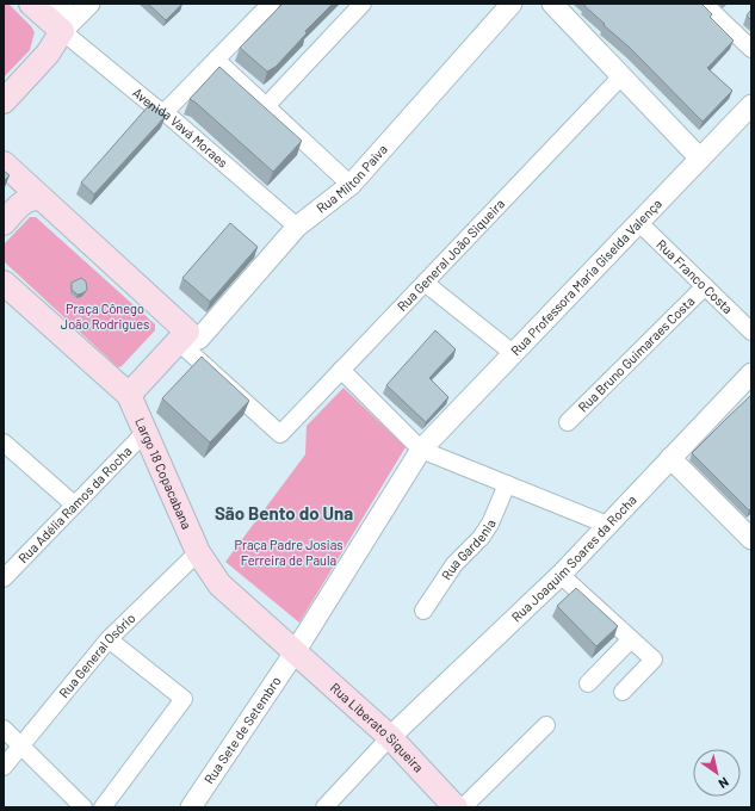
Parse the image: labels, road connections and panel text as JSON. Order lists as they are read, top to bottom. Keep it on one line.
{"streets":{"main road":["Largo 18 Copacabana","Rua Liberato Siqueira"],"street":["Avenida Vavá Moraes","Rua Milton Paiva","Rua General João Siqueira","Rua Professora Maria Giselda Valença","Rua Franco Costa","Rua Bruno Guimaraes Costa","Rua Adélia Ramos da Rocha","Rua Gardenia","Rua Joaquim Soares da Rocha","Rua General Osório","Rua Sete de Setembro"]},"crossings":[["Avenida Vavá Moraes","Rua Milton Paiva"],["Rua Milton Paiva","Rua General João Siqueira"],["Rua Professora Maria Giselda Valença","Rua Franco Costa"],["Rua Franco Costa","Rua Bruno Guimaraes Costa"],["Largo 18 Copacabana","Rua Adélia Ramos da Rocha"],["Largo 18 Copacabana","Rua General Osório"],["Rua Joaquim Soares da Rocha","Rua Liberato Siqueira"],["Rua Liberato Siqueira","Rua Sete de Setembro"]],"districts":["São Bento do Una"],"parks":["Praça Cônego João Rodrigues","Praça Padre Josias Ferreira de Paula"],"north":"bottom right"}
